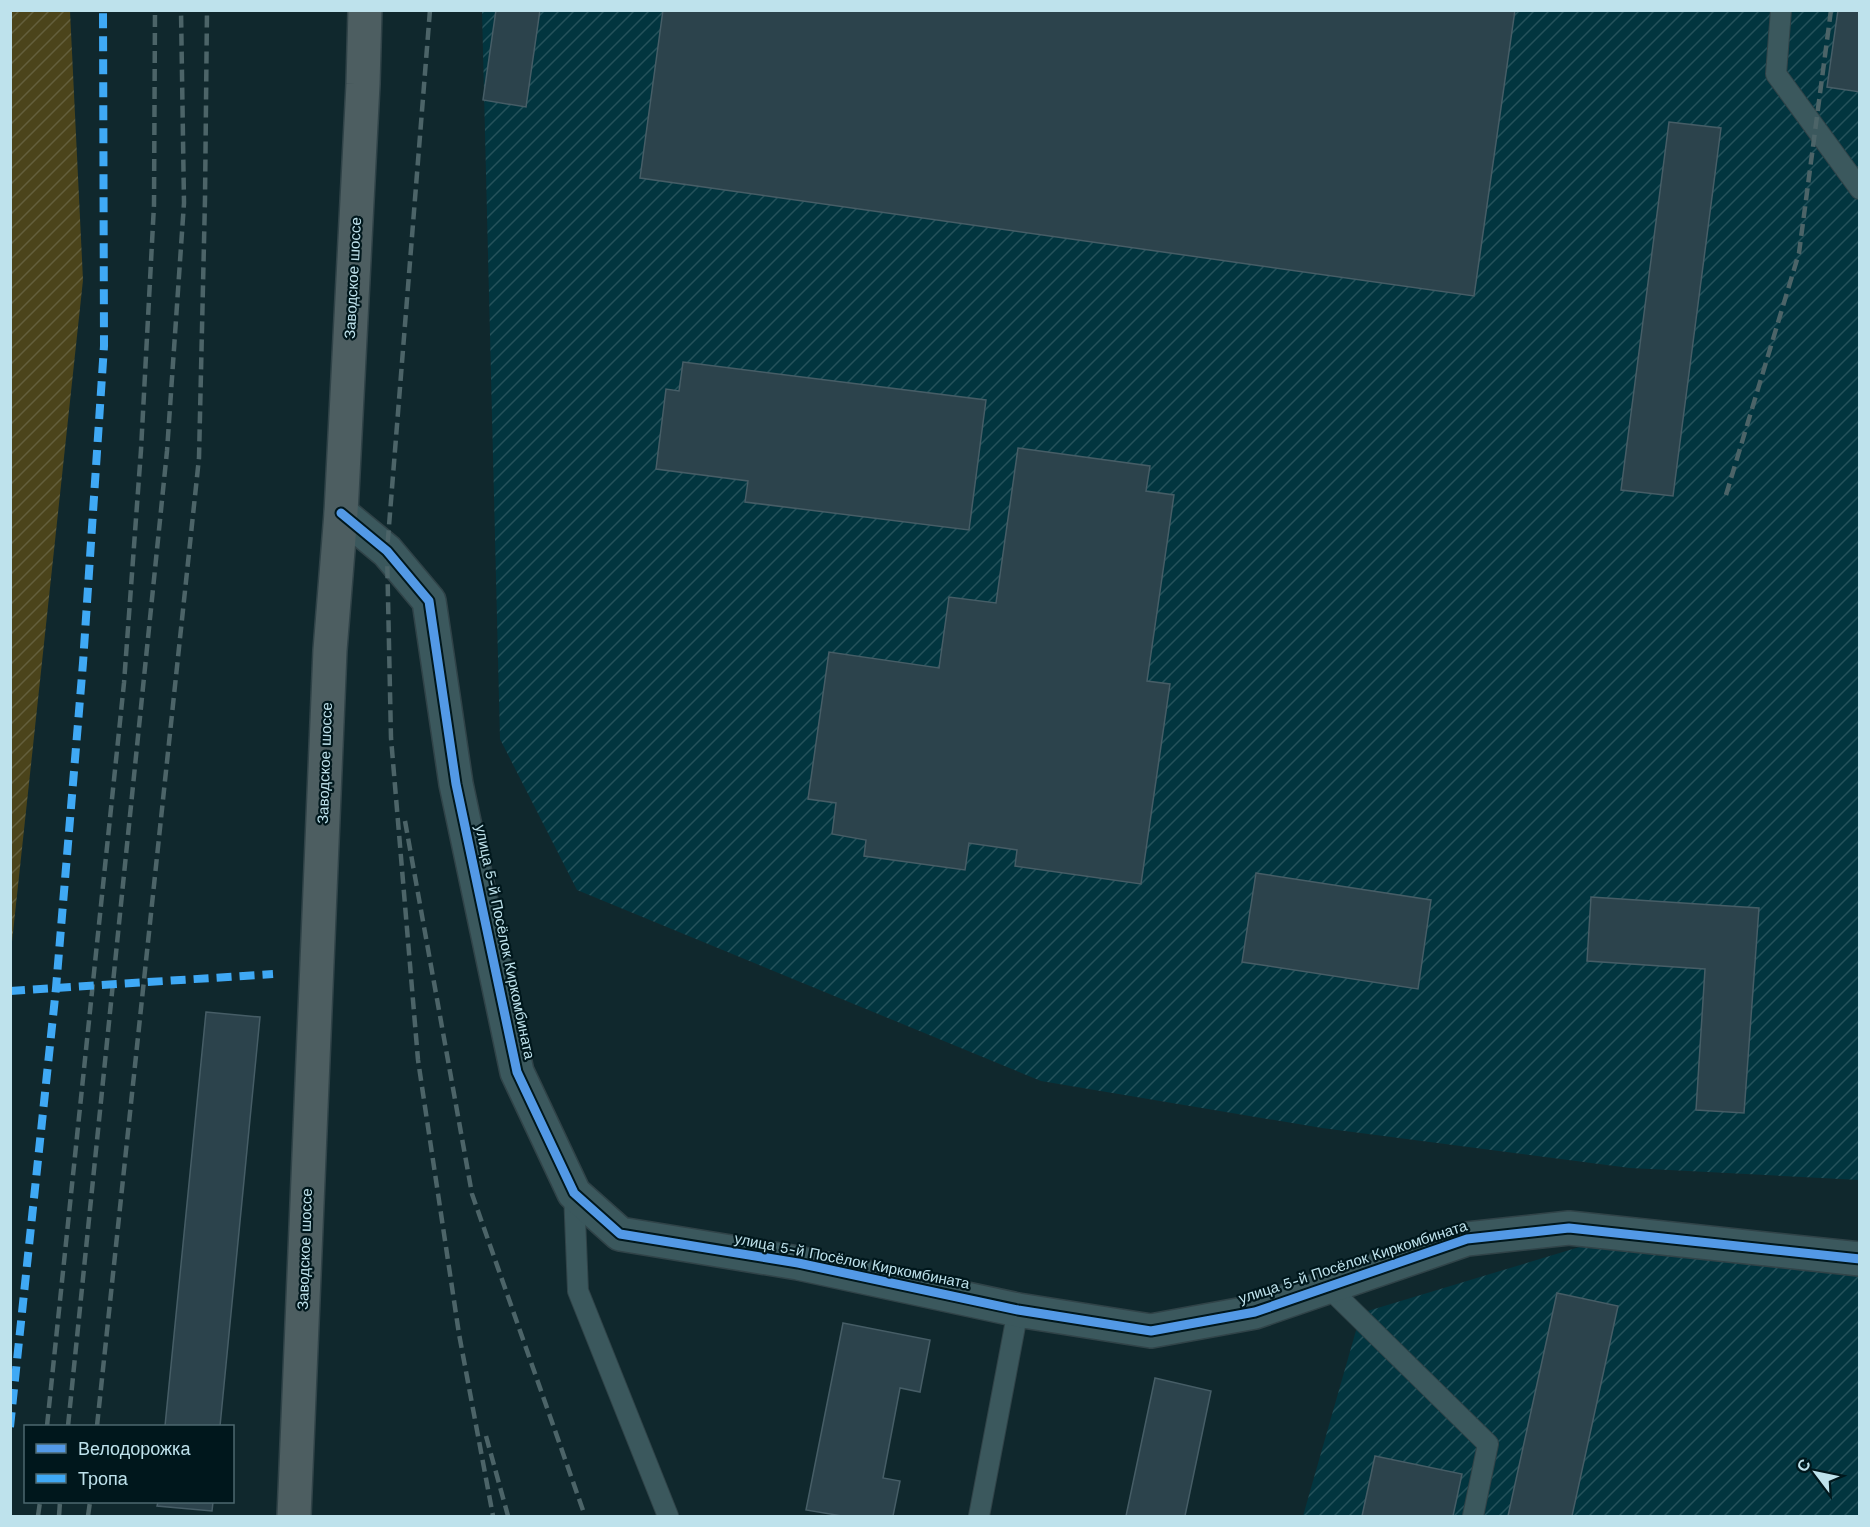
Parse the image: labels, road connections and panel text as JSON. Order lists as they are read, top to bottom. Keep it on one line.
{"streets":{"main road":["Заводское шоссе"],"street":["улица 5-й Посёлок Киркомбината"]},"crossings":[["Заводское шоссе","улица 5-й Посёлок Киркомбината"]],"legend":["Велодорожка","Тропа"],"north":"top left"}
